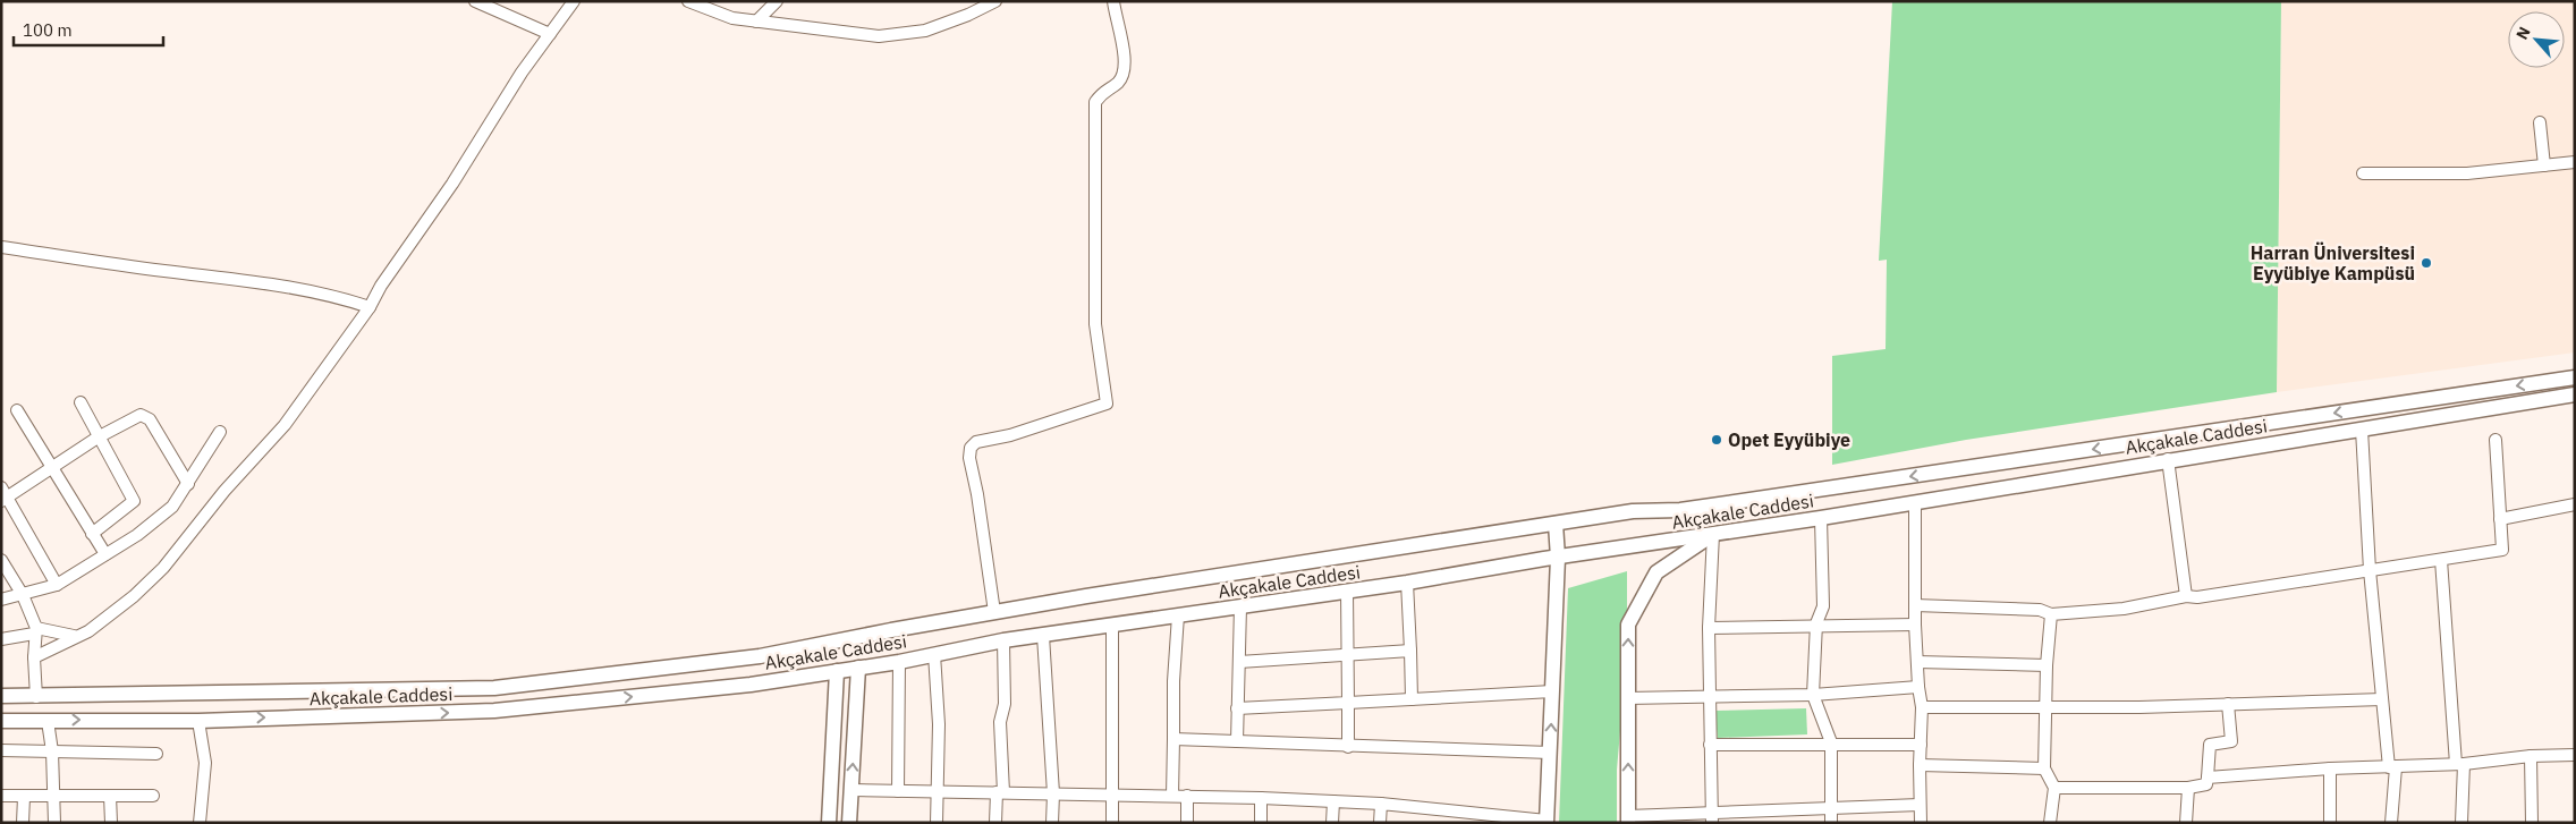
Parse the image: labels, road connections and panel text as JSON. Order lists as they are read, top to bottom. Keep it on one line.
{"streets":{"main road":["Akçakale Caddesi"]},"places":["Harran Üniversitesi Eyyübiye Kampüsü","Opet Eyyübiye"],"scale_bar":"100 m","north":"top left"}
